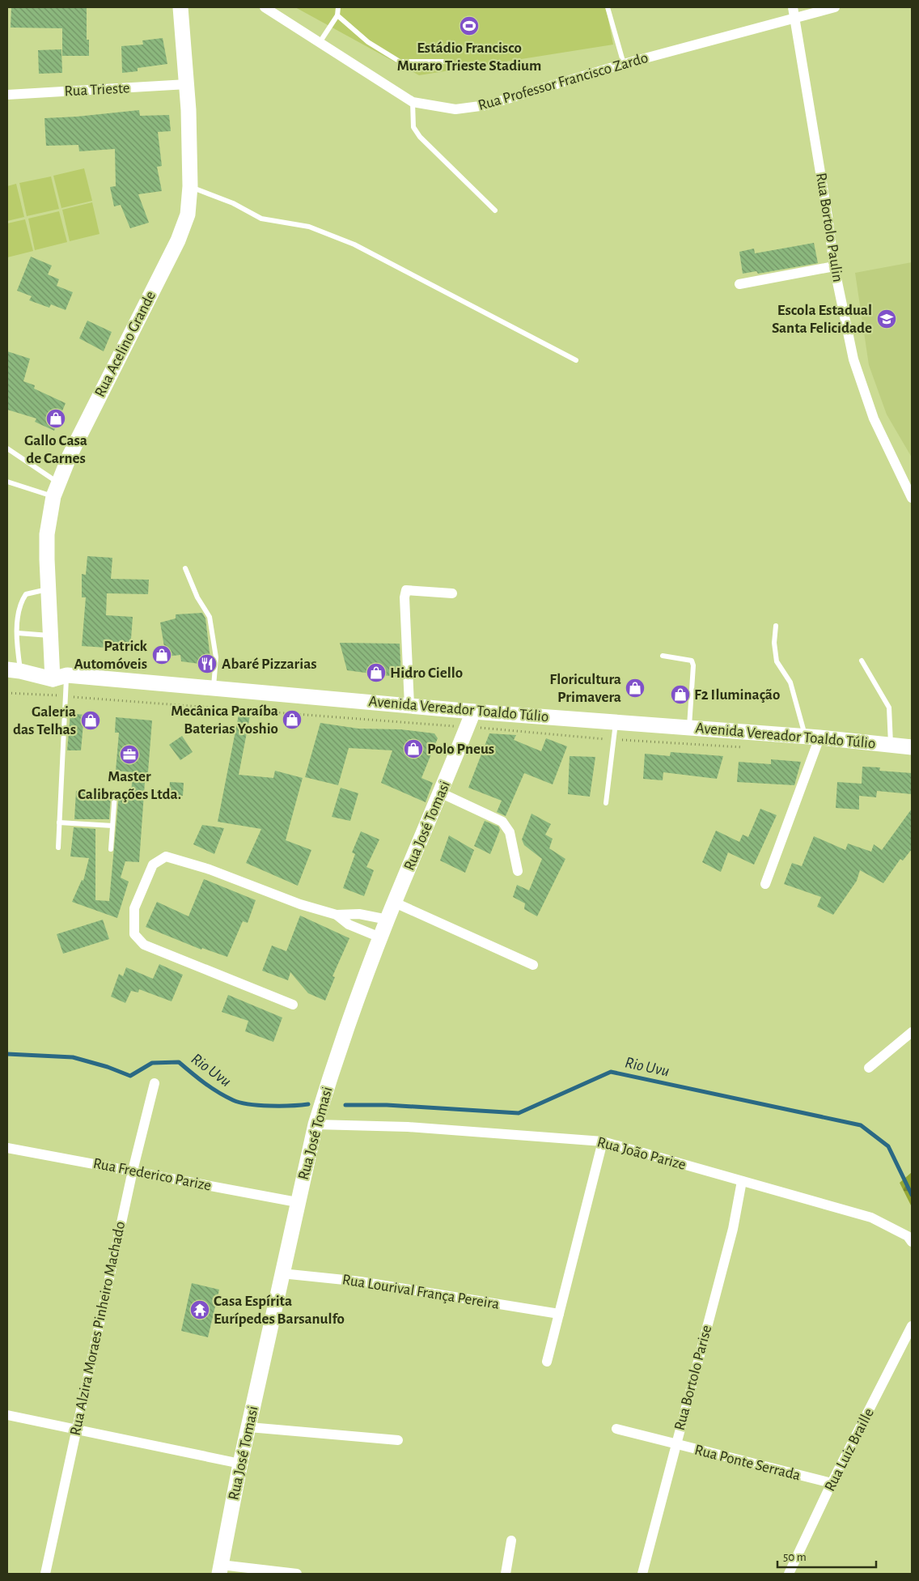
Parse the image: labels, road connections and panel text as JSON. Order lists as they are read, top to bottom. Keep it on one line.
{"streets":{"street":["Rua Professor Francisco Zardo","Rua Trieste","Rua Bortolo Paulin","Rua Acelino Grande","Avenida Vereador Toaldo Túlio","Rua José Tomasi","Rua João Parize","Rua Frederico Parize","Rua Lourival França Pereira","Rua Alzira Moraes Pinheiro Machado","Rua Bortolo Parise","Rua Luiz Braille","Rua Ponte Serrada"]},"crossings":[["Rua Professor Francisco Zardo","Rua Bortolo Paulin"],["Rua Trieste","Rua Acelino Grande"],["Rua Acelino Grande","Avenida Vereador Toaldo Túlio"],["Avenida Vereador Toaldo Túlio","Rua José Tomasi"],["Rua José Tomasi","Rua João Parize"],["Rua José Tomasi","Rua Frederico Parize"],["Rua José Tomasi","Rua Lourival França Pereira"],["Rua João Parize","Rua Bortolo Parise"],["Rua Frederico Parize","Rua Alzira Moraes Pinheiro Machado"],["Rua Bortolo Parise","Rua Ponte Serrada"],["Rua Luiz Braille","Rua Ponte Serrada"]],"water":["Rio Uvu"],"places":{"sports":["Estádio Francisco Muraro Trieste Stadium"],"school or university":["Escola Estadual Santa Felicidade"],"shop":["Gallo Casa de Carnes","Patrick Automóveis","Hidro Ciello","Floricultura Primavera","F2 Iluminação","Mecânica Paraíba Baterias Yoshio","Galeria das Telhas","Polo Pneus"],"restaurant":["Abaré Pizzarias"],"office":["Master Calibrações Ltda."],"temple":["Casa Espírita Eurípedes Barsanulfo"]},"scale_bar":"50 m"}
